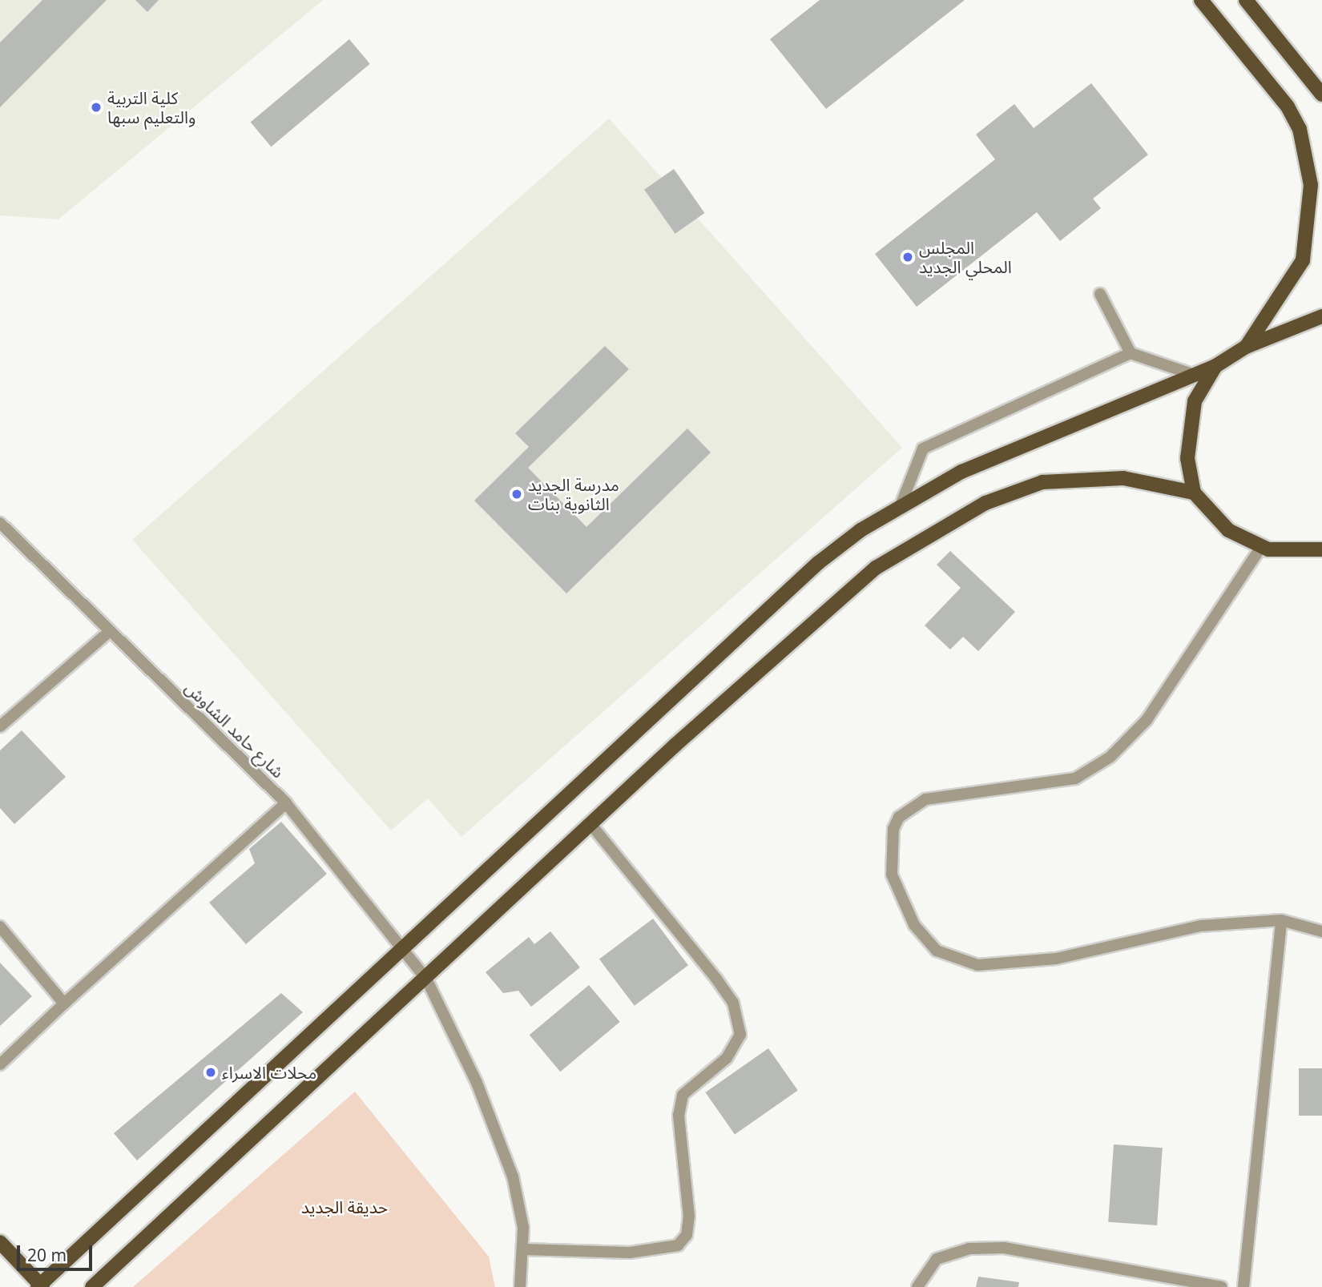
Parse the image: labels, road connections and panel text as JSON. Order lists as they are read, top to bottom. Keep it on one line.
{"streets":{"street":["شارع حامد الشاوش"]},"parks":["حديقة الجديد"],"places":["كلية التربية والتعليم سبها","المجلس المحلي الجديد","مدرسة الجديد الثانوية بنات","محلات الاسراء"],"scale_bar":"20 m"}
